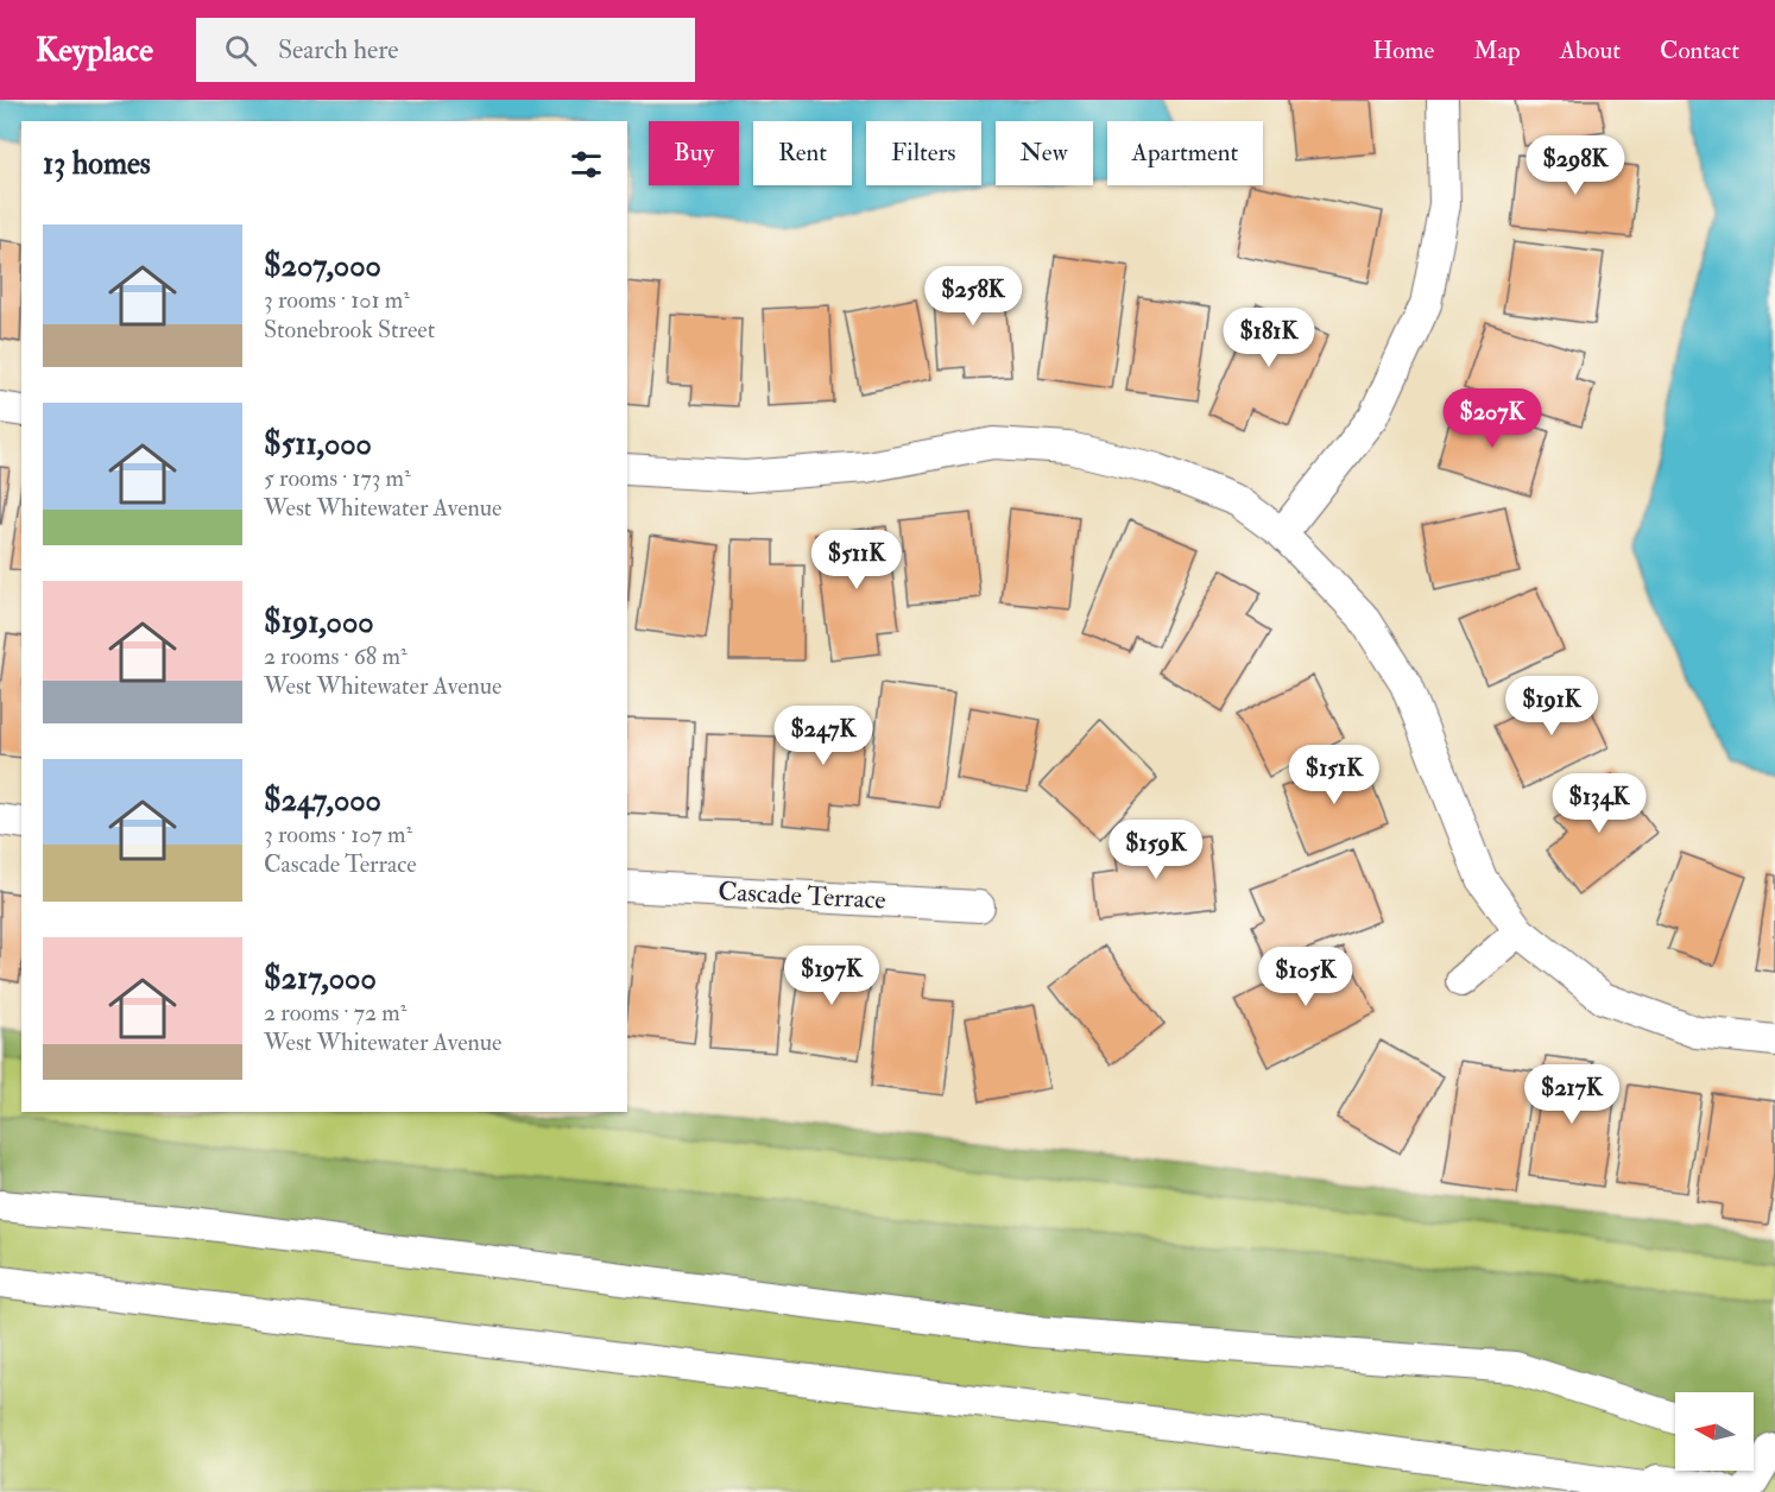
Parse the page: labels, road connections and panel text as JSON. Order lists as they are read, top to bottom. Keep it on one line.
{"streets":{"street":["Cascade Terrace"]},"north":"left","page":{"header":"Keyplace","search":"Search here","nav":["Home","Map","About","Contact"],"chip":["Buy","Rent","Filters","New","Apartment"],"heading":"13 homes","price":["$298K","$258K","$181K","$207K","$511K","$191K","$247K","$151K","$134K","$159K","$197K","$105K","$217K"],"list":[{"name":"$207,000","note":"3 rooms · 101 m² · Stonebrook Street"},{"name":"$511,000","note":"5 rooms · 173 m² · West Whitewater Avenue"},{"name":"$191,000","note":"2 rooms · 68 m² · West Whitewater Avenue"},{"name":"$247,000","note":"3 rooms · 107 m² · Cascade Terrace"},{"name":"$217,000","note":"2 rooms · 72 m² · West Whitewater Avenue"}]}}
